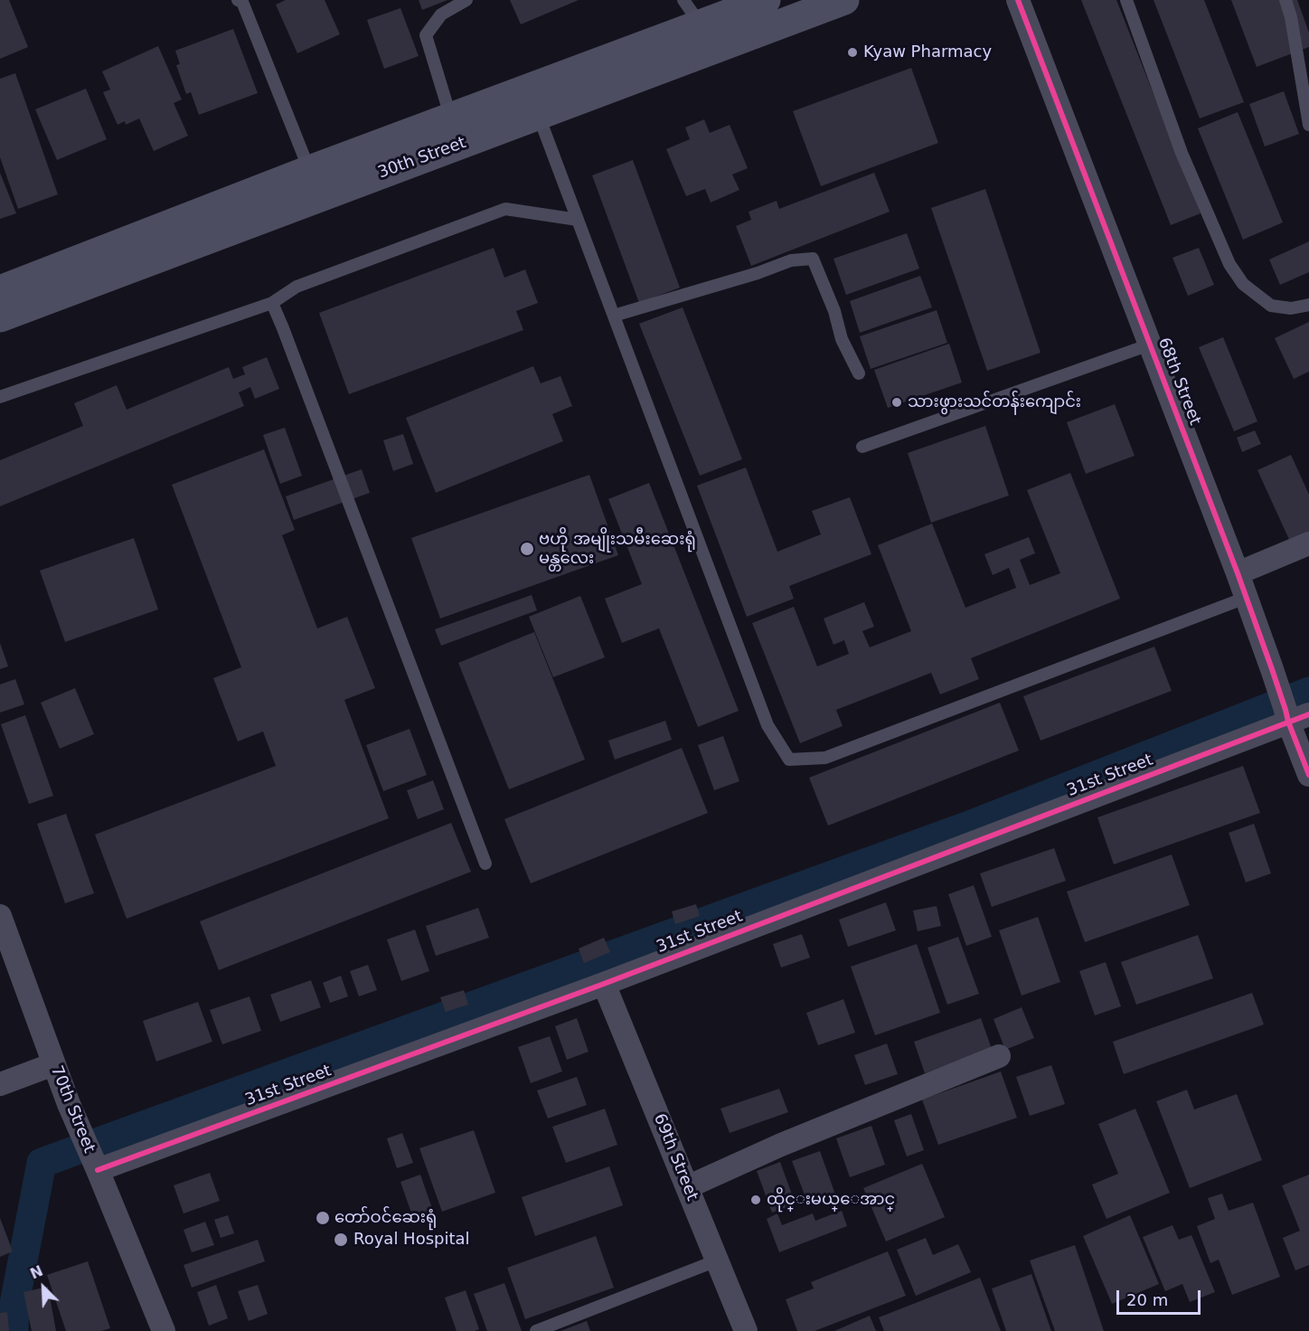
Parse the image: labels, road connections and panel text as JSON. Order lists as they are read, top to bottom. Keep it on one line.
{"streets":{"main road":["30th Street"],"street":["68th Street","31st Street","70th Street","69th Street"]},"crossings":[["68th Street","31st Street"],["31st Street","70th Street"],["31st Street","69th Street"]],"places":["Kyaw Pharmacy","သားဖွားသင်တန်းကျောင်း","ဗဟို အမျိုးသမီးဆေးရုံ မန္တလေး","ထိုင္းမယ္ေအာင္","တော်ဝင်ဆေးရုံ","Royal Hospital"],"scale_bar":"20 m","north":"top left"}
